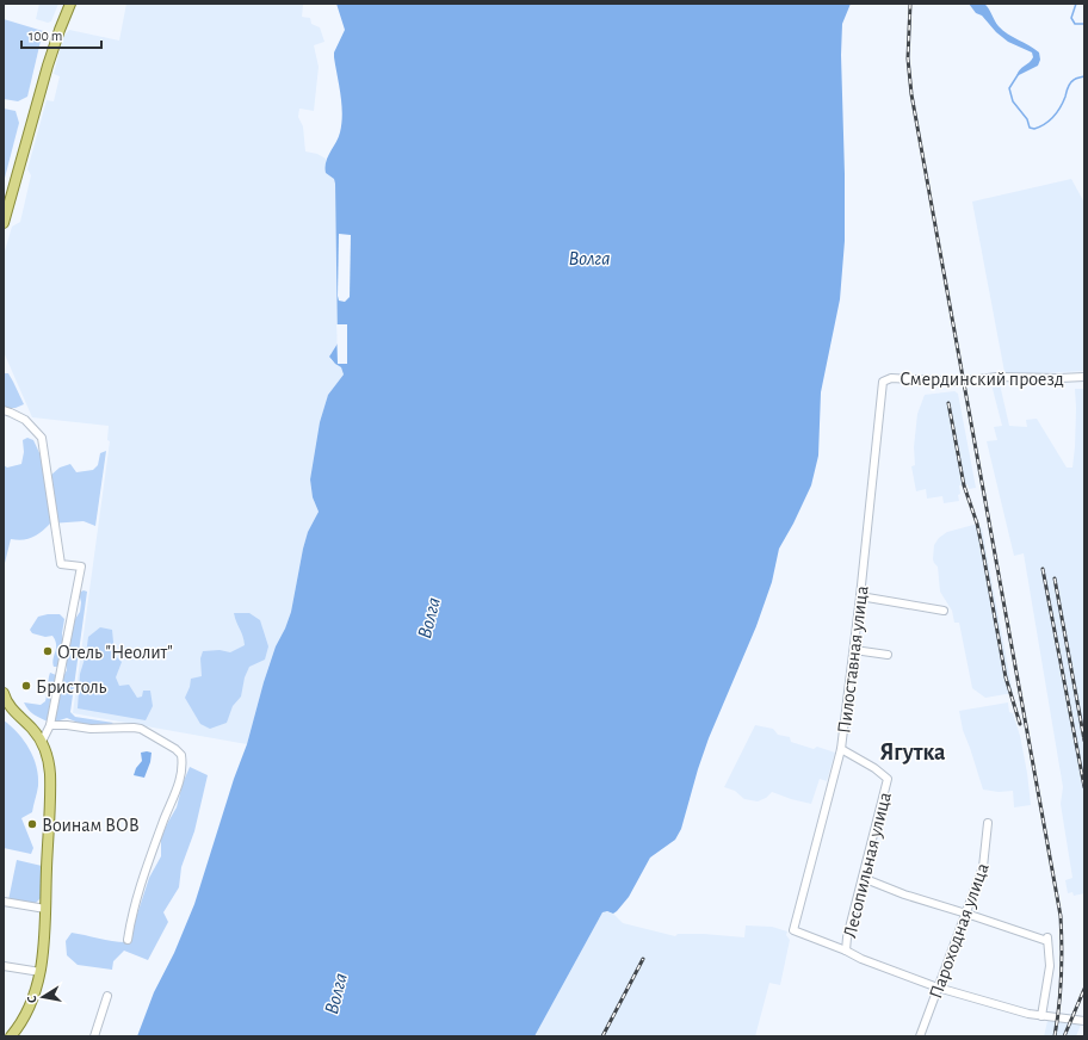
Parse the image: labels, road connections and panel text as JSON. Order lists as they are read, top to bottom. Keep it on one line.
{"streets":{"street":["Смердинский проезд","Пилоставная улица","Лесопильная улица","Пароходная улица"]},"crossings":[["Смердинский проезд","Пилоставная улица"],["Пилоставная улица","Лесопильная улица"]],"districts":["Ягутка"],"water":["Волга"],"places":["Отель \"Неолит\"","Бристоль","Воинам ВОВ"],"scale_bar":"100 m","north":"left"}
